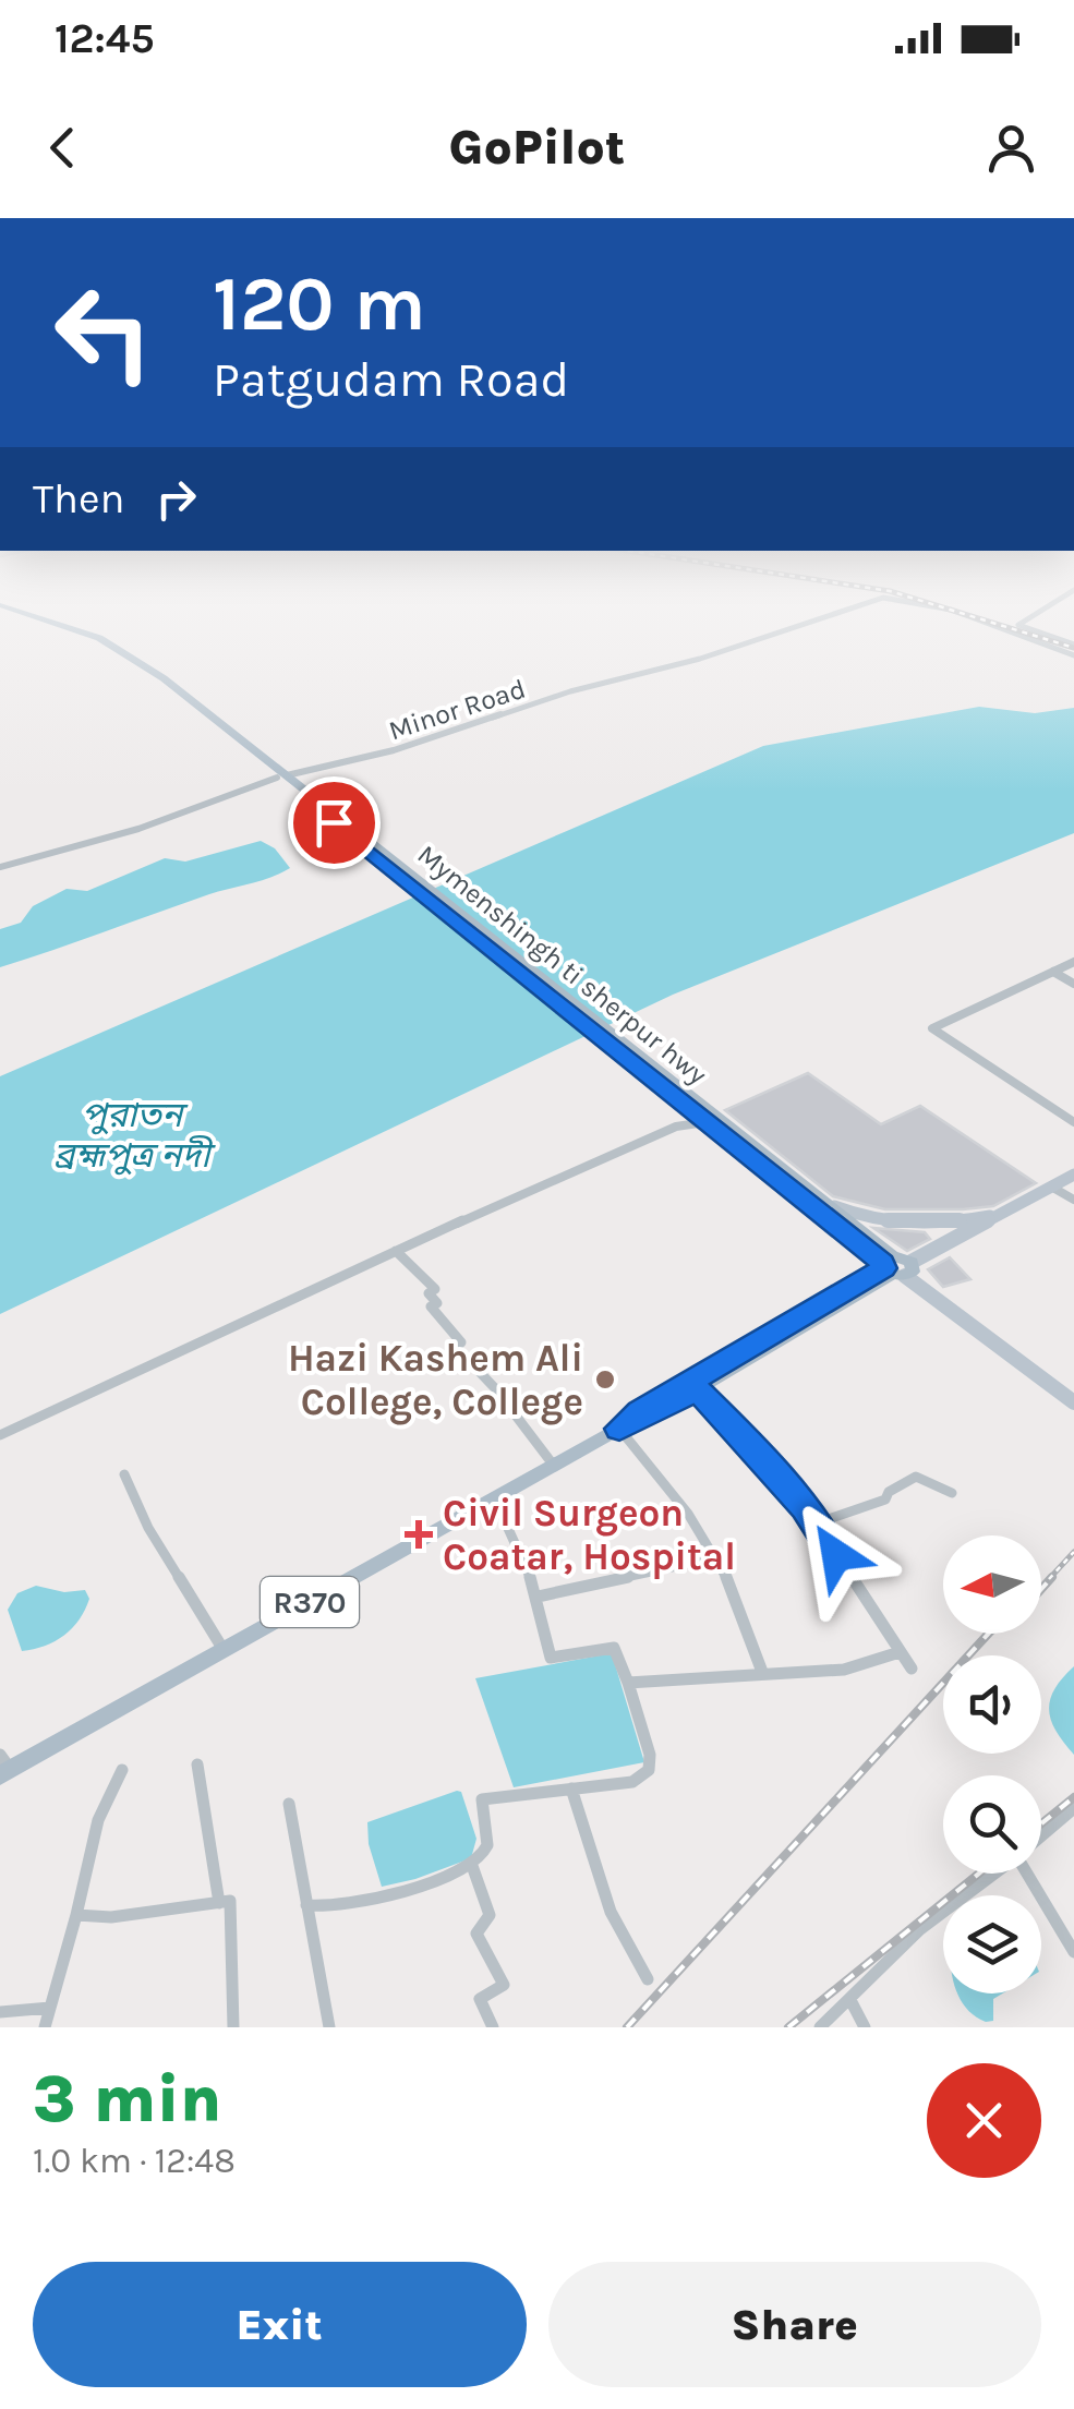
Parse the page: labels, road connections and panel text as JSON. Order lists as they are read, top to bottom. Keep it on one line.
{"streets":{"main road":["Mymenshingh ti sherpur hwy","R370"],"street":["Minor Road"]},"crossings":[["Minor Road","Mymenshingh ti sherpur hwy"]],"water":["পুরাতন ব্রহ্মপুত্র নদী"],"places":{"other":["Hazi Kashem Ali College, College"],"health":["Civil Surgeon Coatar, Hospital"]},"north":"left","page":{"status":"12:45","header":"GoPilot","turn":["120 m","Patgudam Road"],"then":"Then","heading":["3 min","1.0 km · 12:48"],"buttons":["Exit","Share"]}}
